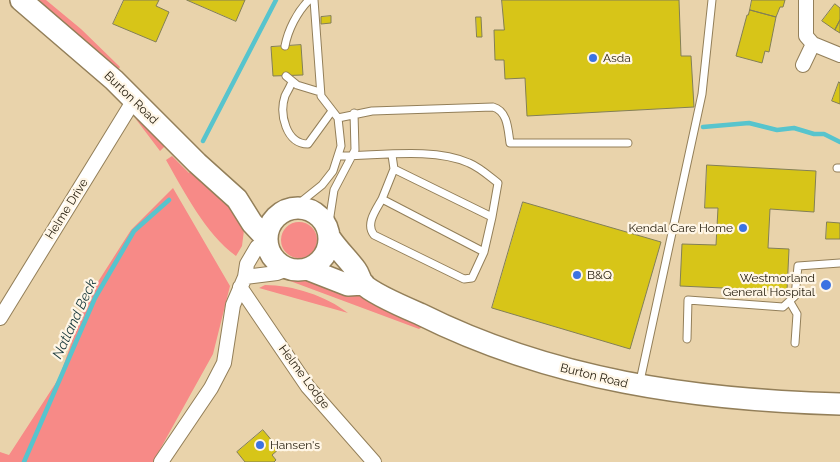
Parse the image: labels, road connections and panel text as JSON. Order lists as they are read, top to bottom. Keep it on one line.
{"streets":{"main road":["Burton Road"],"street":["Helme Drive","Helme Lodge"]},"crossings":[["Burton Road","Helme Drive"]],"water":["Natland Beck"],"places":["Asda","Kendal Care Home","B&Q","Westmorland General Hospital","Hansen's"]}
